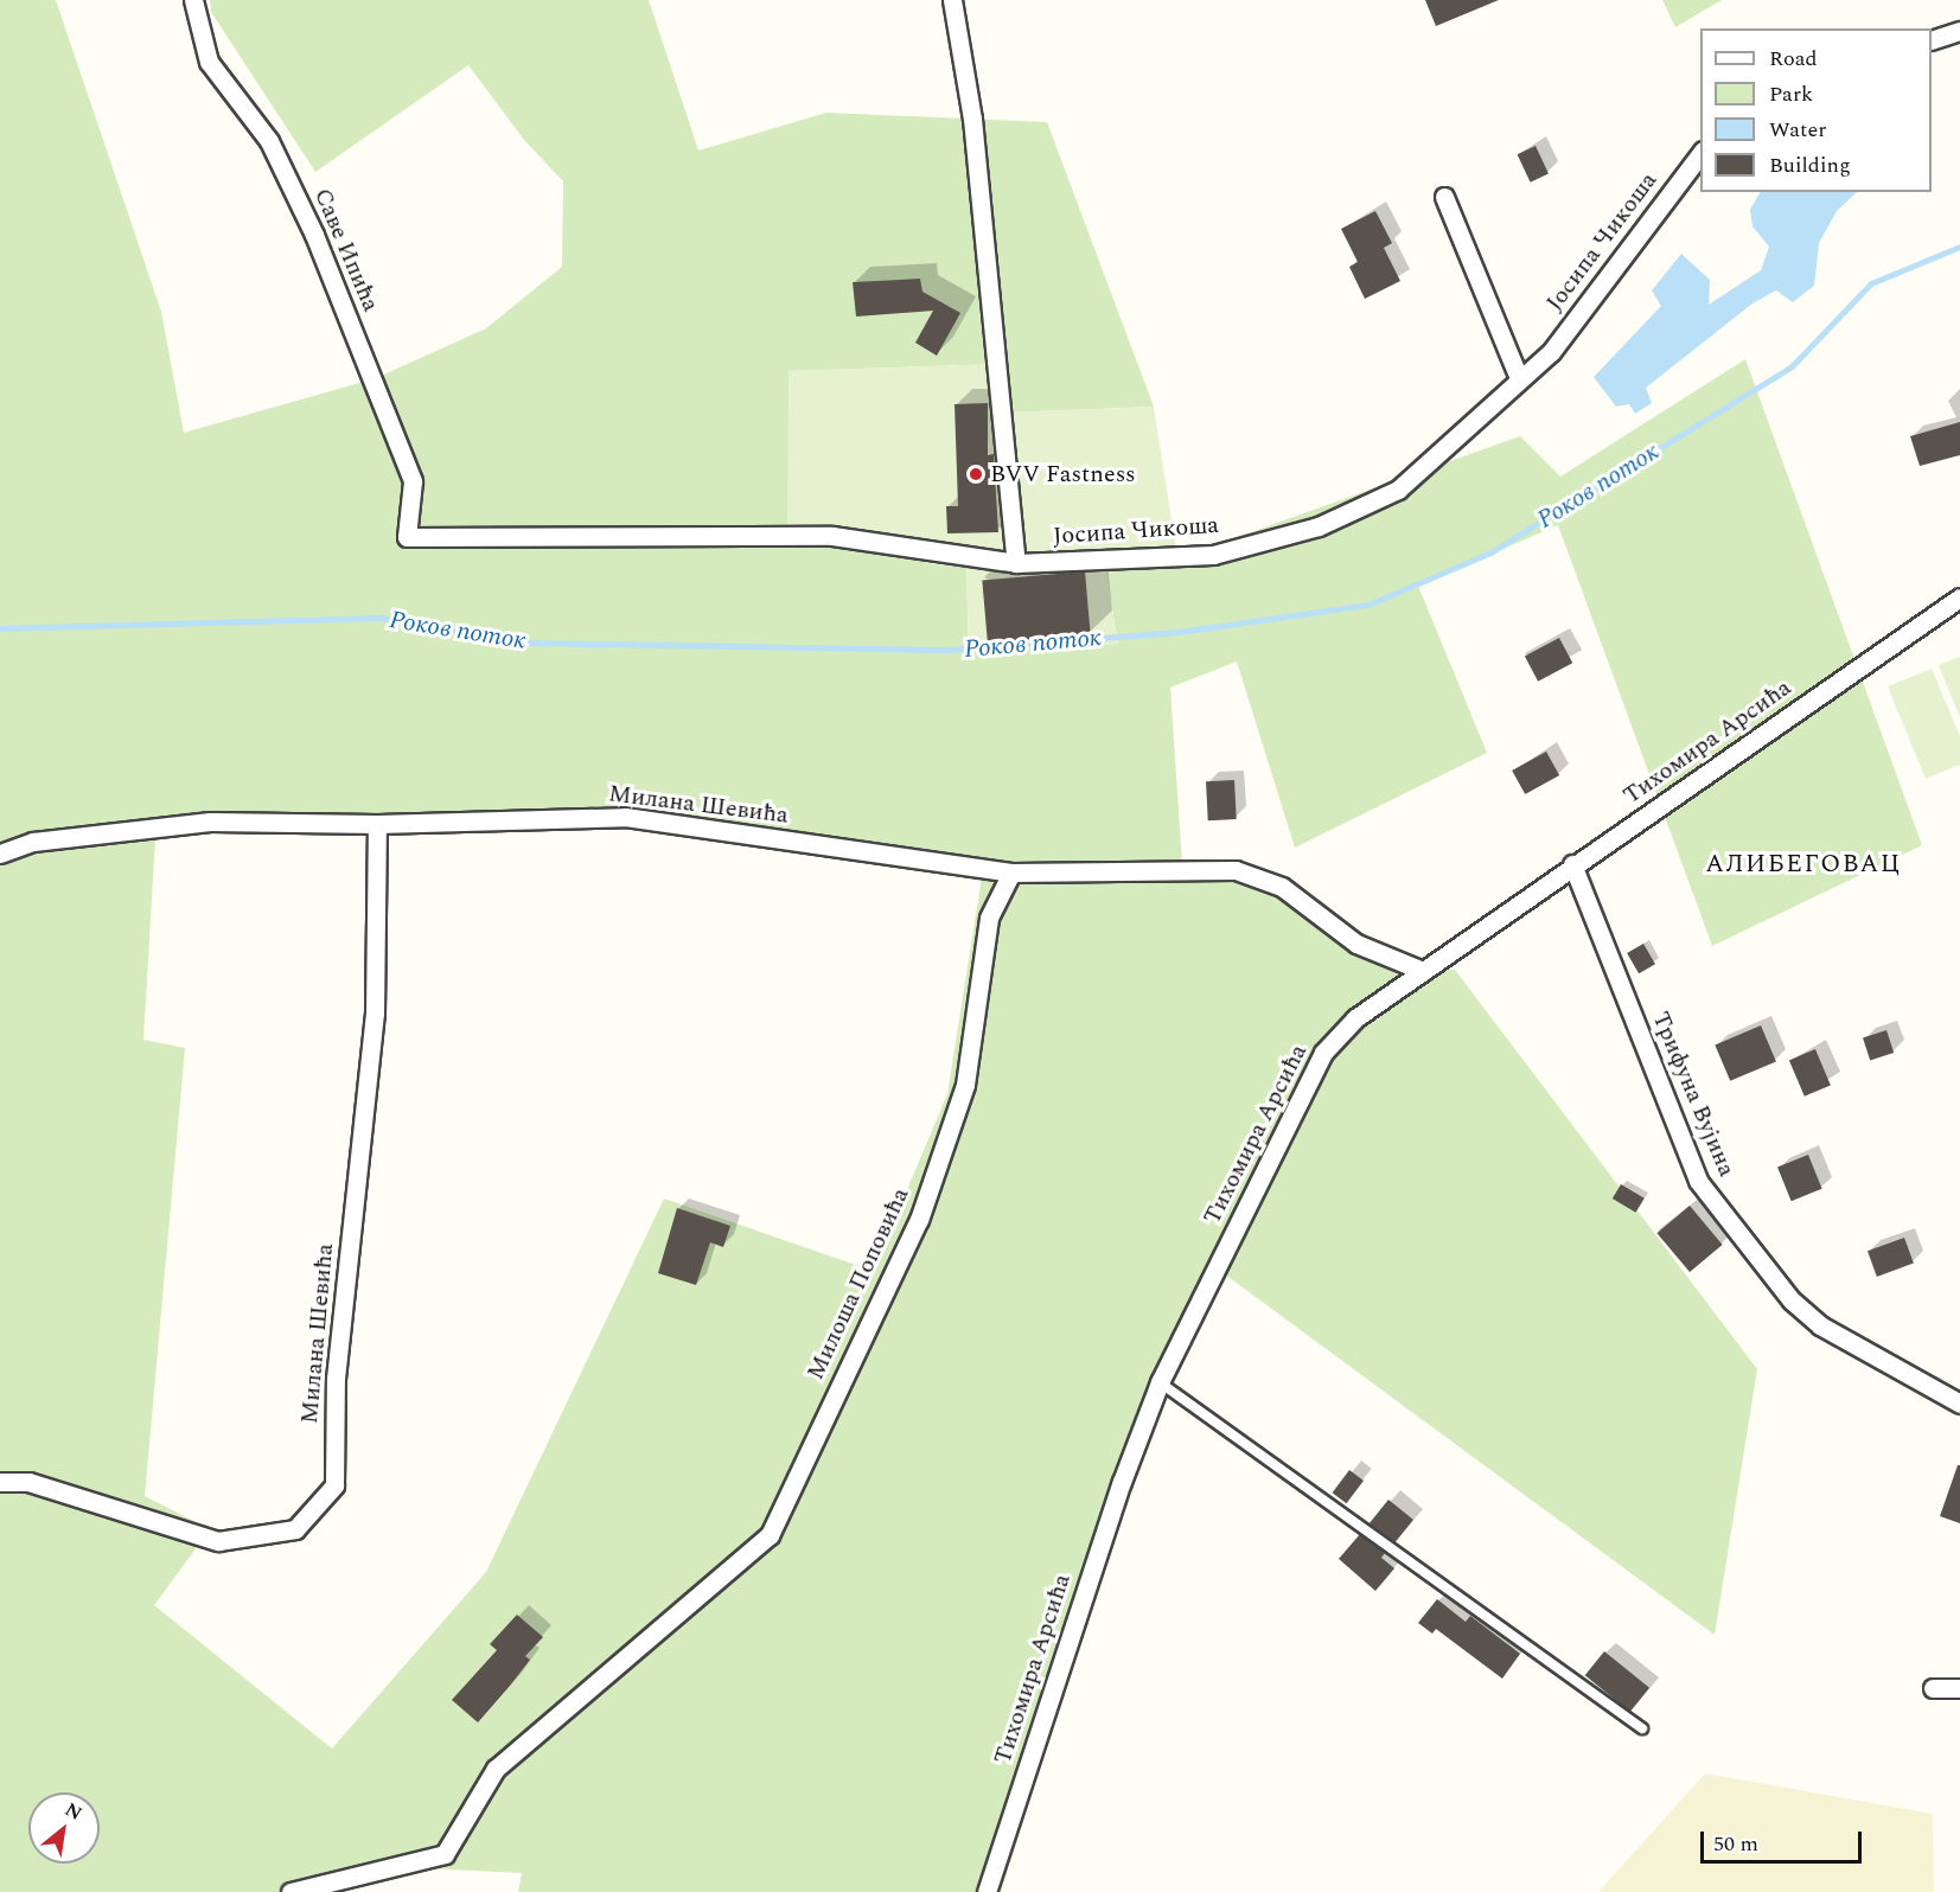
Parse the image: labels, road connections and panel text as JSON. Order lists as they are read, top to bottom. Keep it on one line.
{"streets":{"street":["Јосипа Чикоша","Саве Ипића","Тихомира Арсића","Милана Шевића","Трифуна Вујина","Милоша Поповића"]},"crossings":[["Јосипа Чикоша","Саве Ипића"],["Тихомира Арсића","Трифуна Вујина"],["Милана Шевића","Милоша Поповића"]],"districts":["АЛИБЕГОВАЦ"],"water":["Роков поток"],"places":["BVV Fastness"],"legend":["Road","Park","Water","Building"],"scale_bar":"50 m","north":"top right"}
